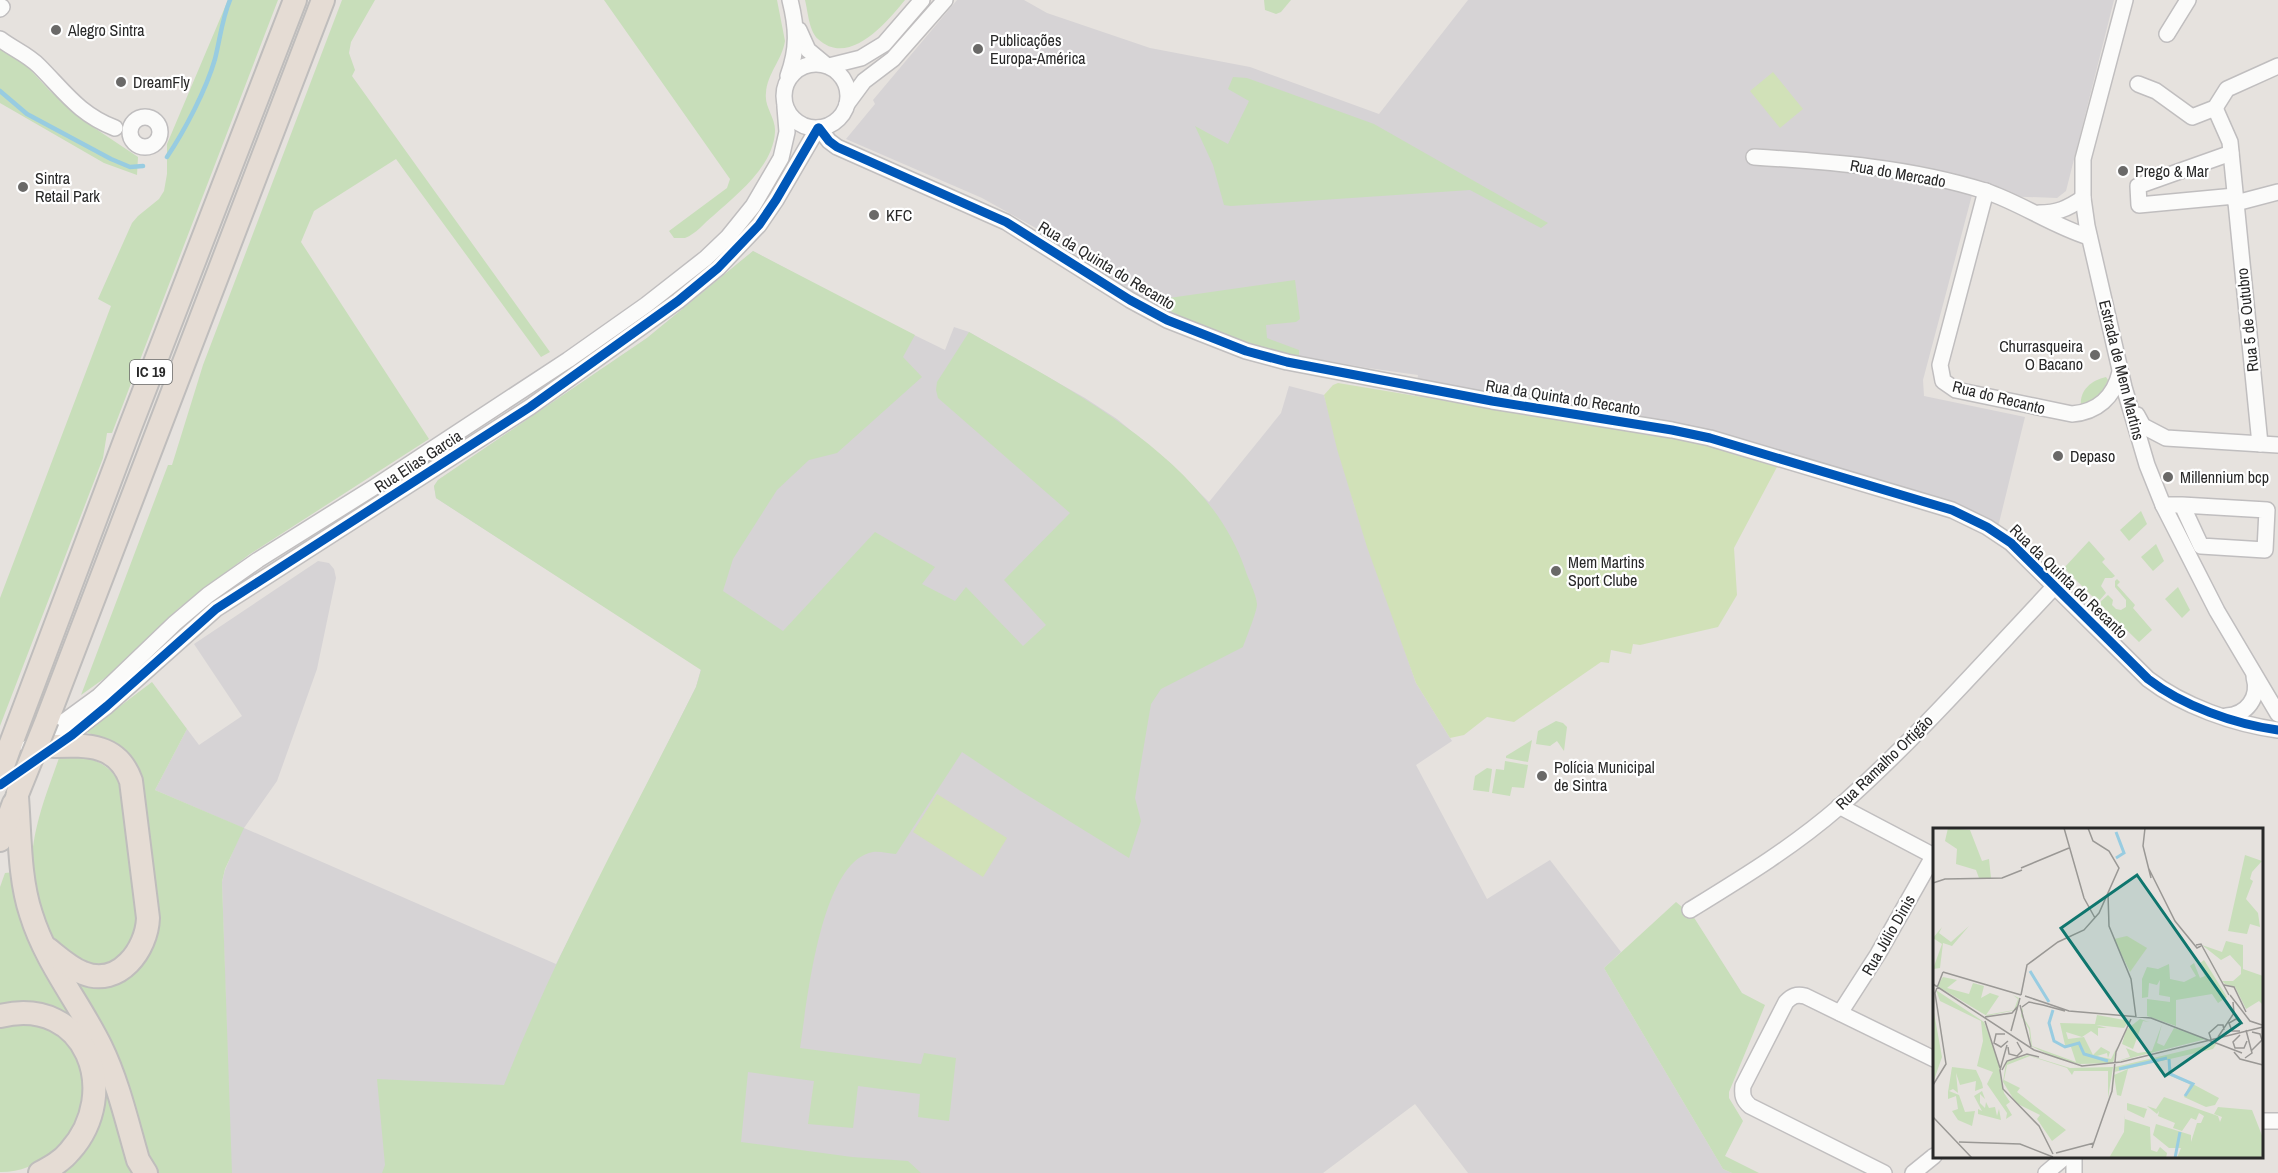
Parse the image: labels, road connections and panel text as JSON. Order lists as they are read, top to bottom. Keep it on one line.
{"streets":{"highway":["IC 19"],"street":["Rua do Mercado","Rua da Quinta do Recanto","Rua 5 de Outubro","Estrada de Mem Martins","Rua do Recanto","Rua Elias Garcia","Rua Ramalho Ortigão","Rua Júlio Dinis"]},"crossings":[["Rua do Mercado","Estrada de Mem Martins"],["Rua do Mercado","Rua do Recanto"],["Rua da Quinta do Recanto","Rua Elias Garcia"],["Rua da Quinta do Recanto","Rua Ramalho Ortigão"],["Estrada de Mem Martins","Rua do Recanto"],["IC 19","Rua Elias Garcia"]],"places":["Alegro Sintra","Publicações Europa-América","DreamFly","Prego & Mar","Sintra Retail Park","KFC","Churrasqueira O Bacano","Depaso","Millennium bcp","Mem Martins Sport Clube","Polícia Municipal de Sintra"]}
